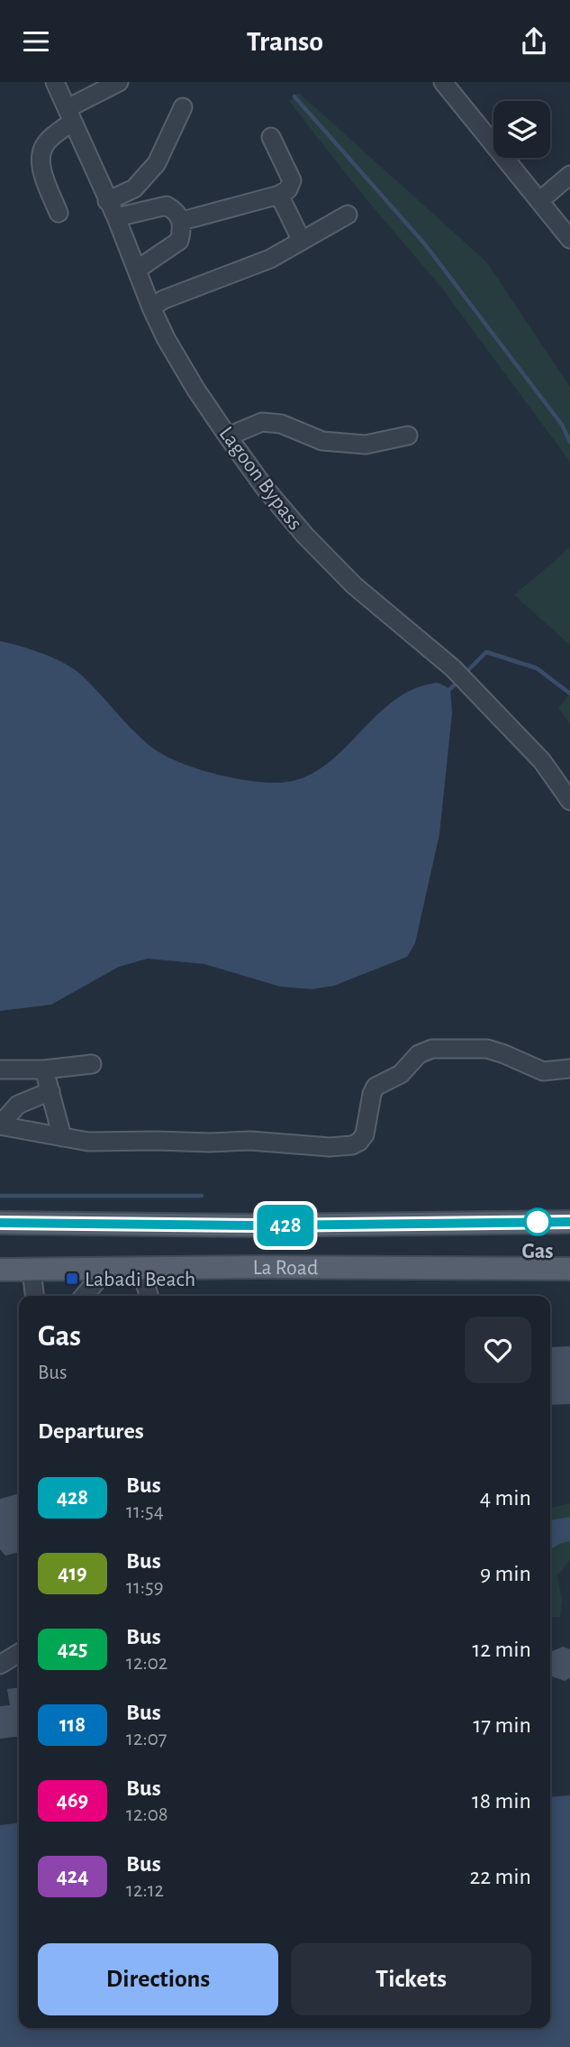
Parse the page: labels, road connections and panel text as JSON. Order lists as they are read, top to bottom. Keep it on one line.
{"streets":{"main road":["La Road"],"street":["Lagoon Bypass"]},"places":{"other":["Gas"],"transit":["Labadi Beach"]},"lines":["bus line 428"],"page":{"header":"Transo","on_map":"428","heading":[["Gas","Bus"],"Departures"],"list":[{"mark":"428","name":"Bus","note":"11:54","value":"4 min"},{"mark":"419","name":"Bus","note":"11:59","value":"9 min"},{"mark":"425","name":"Bus","note":"12:02","value":"12 min"},{"mark":"118","name":"Bus","note":"12:07","value":"17 min"},{"mark":"469","name":"Bus","note":"12:08","value":"18 min"},{"mark":"424","name":"Bus","note":"12:12","value":"22 min"}],"buttons":["Directions","Tickets"]}}
